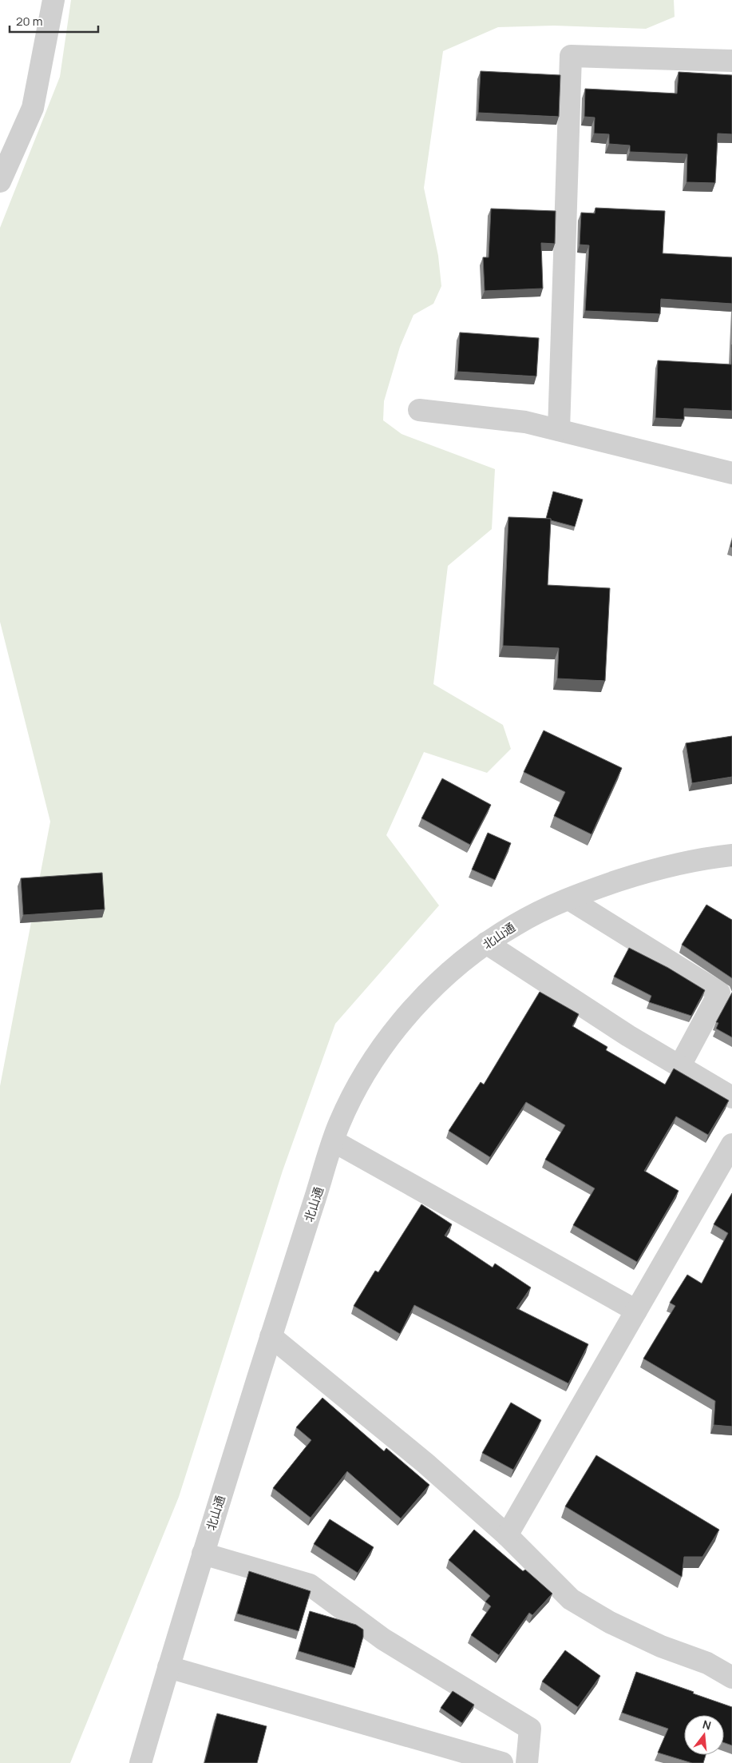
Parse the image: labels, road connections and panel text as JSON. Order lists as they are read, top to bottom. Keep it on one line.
{"streets":{"street":["北山通"]},"scale_bar":"20 m","north":"top"}
